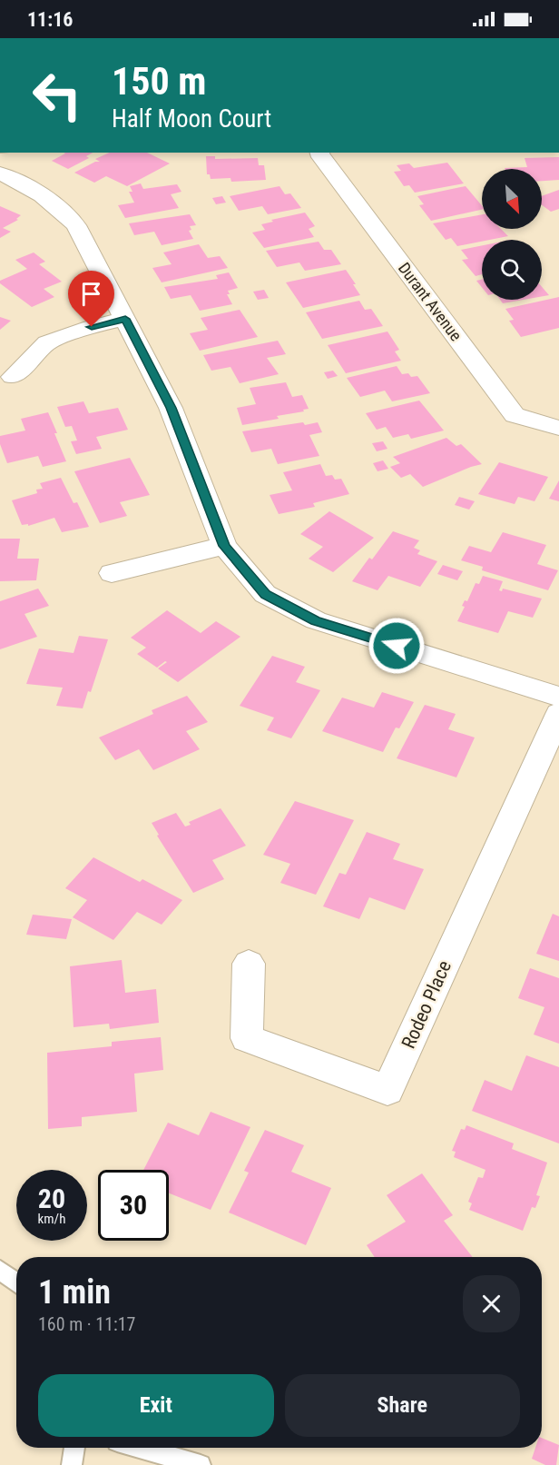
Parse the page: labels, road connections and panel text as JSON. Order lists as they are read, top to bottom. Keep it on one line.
{"streets":{"street":["Durant Avenue","Rodeo Place"]},"north":"bottom right","page":{"status":"11:16","turn":["150 m","Half Moon Court"],"speed":"20 km/h","limit":"30","heading":["1 min","160 m · 11:17"],"buttons":["Exit","Share"]}}
